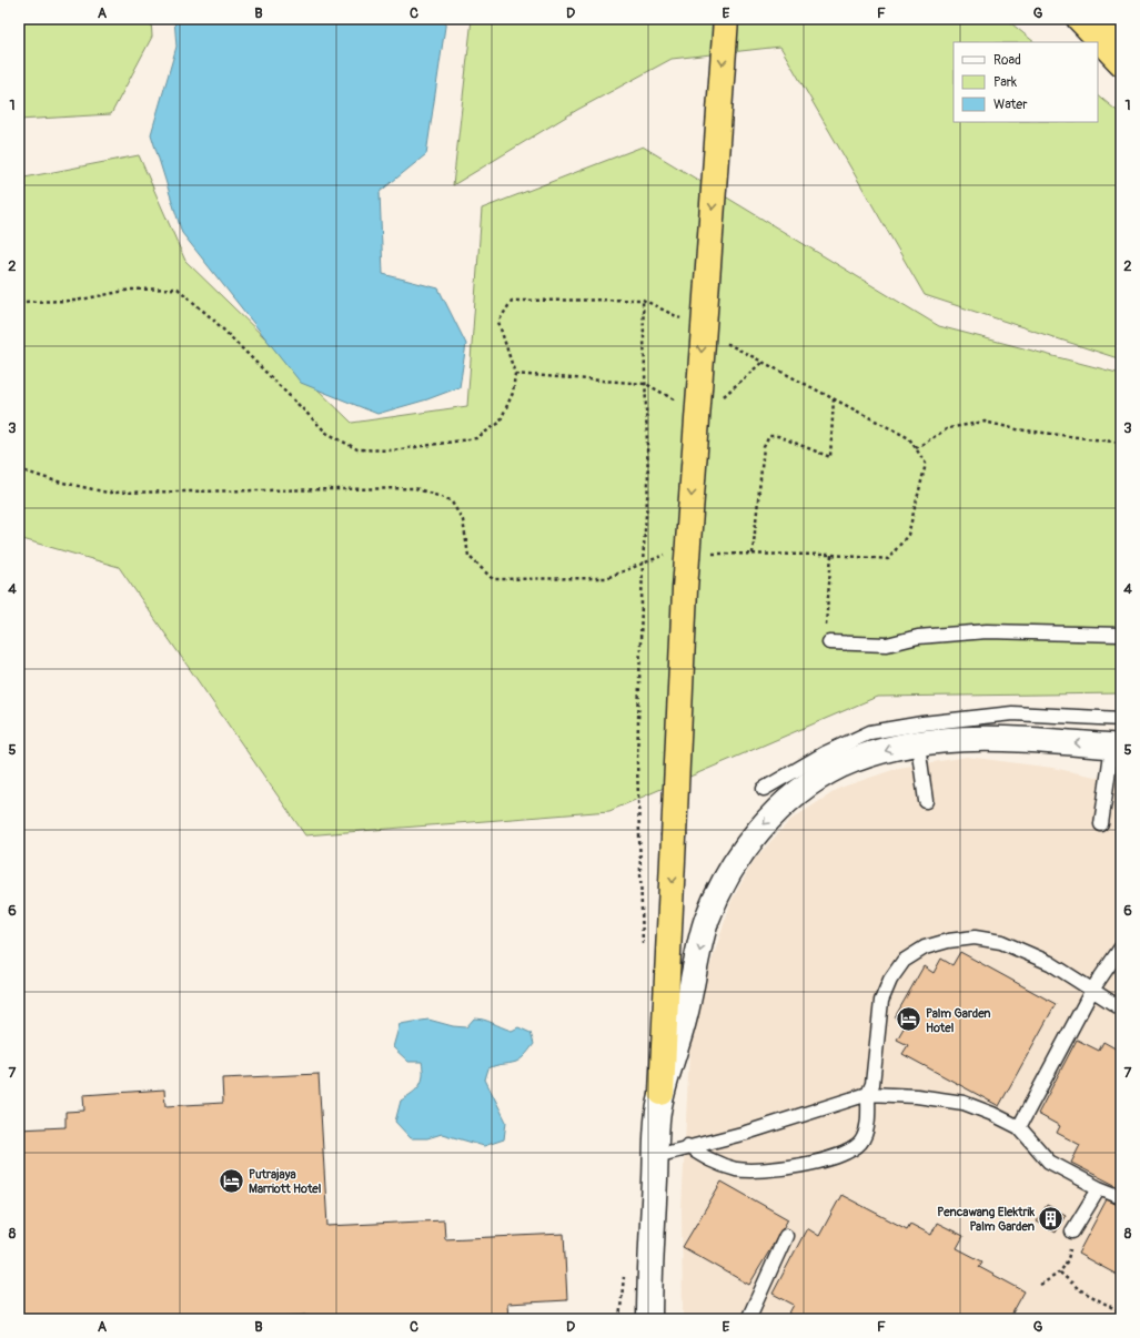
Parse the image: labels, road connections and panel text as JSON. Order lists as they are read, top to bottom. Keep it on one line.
{"places":{"hotel":["Palm Garden Hotel","Putrajaya Marriott Hotel"],"building":["Pencawang Elektrik Palm Garden"]},"legend":["Road","Park","Water"],"grid":{"columns":["A","B","C","D","E","F","G"],"rows":["1","2","3","4","5","6","7","8"]}}
